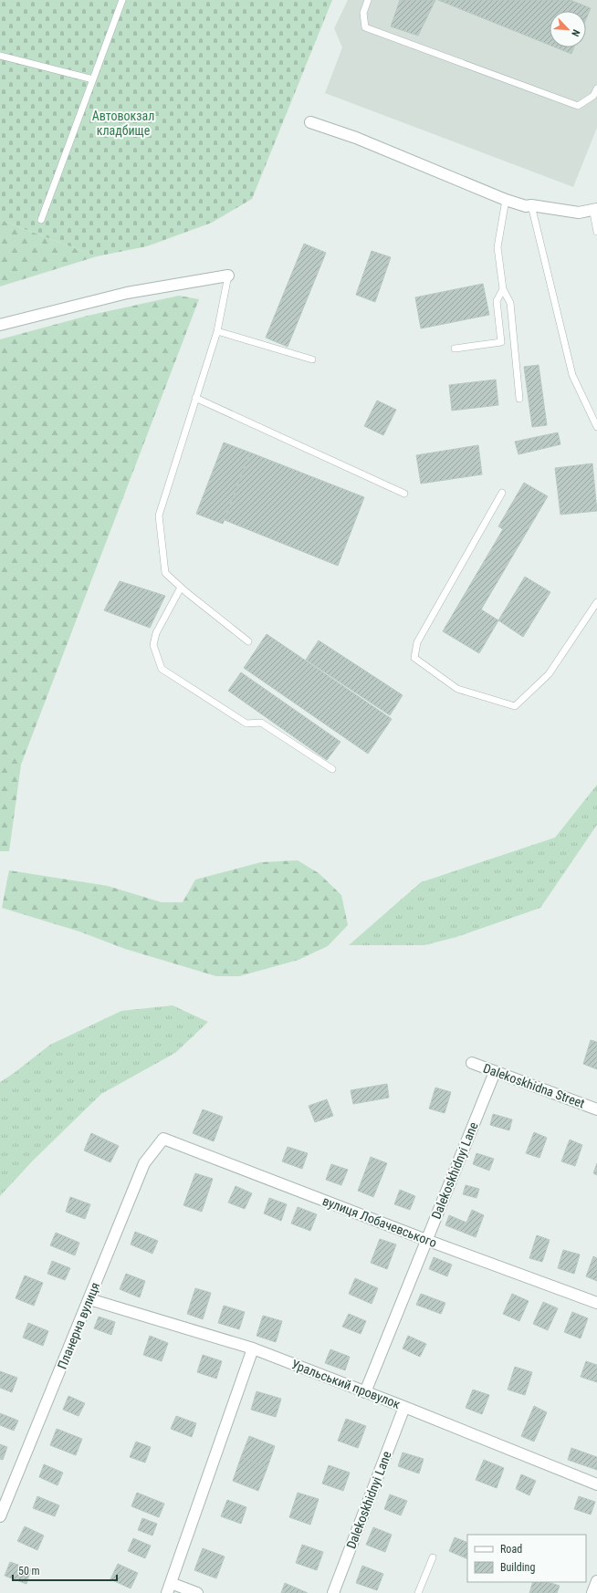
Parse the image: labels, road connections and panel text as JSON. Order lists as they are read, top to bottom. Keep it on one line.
{"streets":{"street":["Dalekoskhidna Street","Dalekoskhidnyi Lane","вулиця Лобачевського","Планерна вулиця","Уральський провулок"]},"crossings":[["Dalekoskhidna Street","Dalekoskhidnyi Lane"],["Dalekoskhidnyi Lane","вулиця Лобачевського"],["Dalekoskhidnyi Lane","Уральський провулок"],["вулиця Лобачевського","Планерна вулиця"],["Планерна вулиця","Уральський провулок"]],"parks":["Автовокзал кладбище"],"legend":["Road","Building"],"scale_bar":"50 m","north":"bottom right"}
